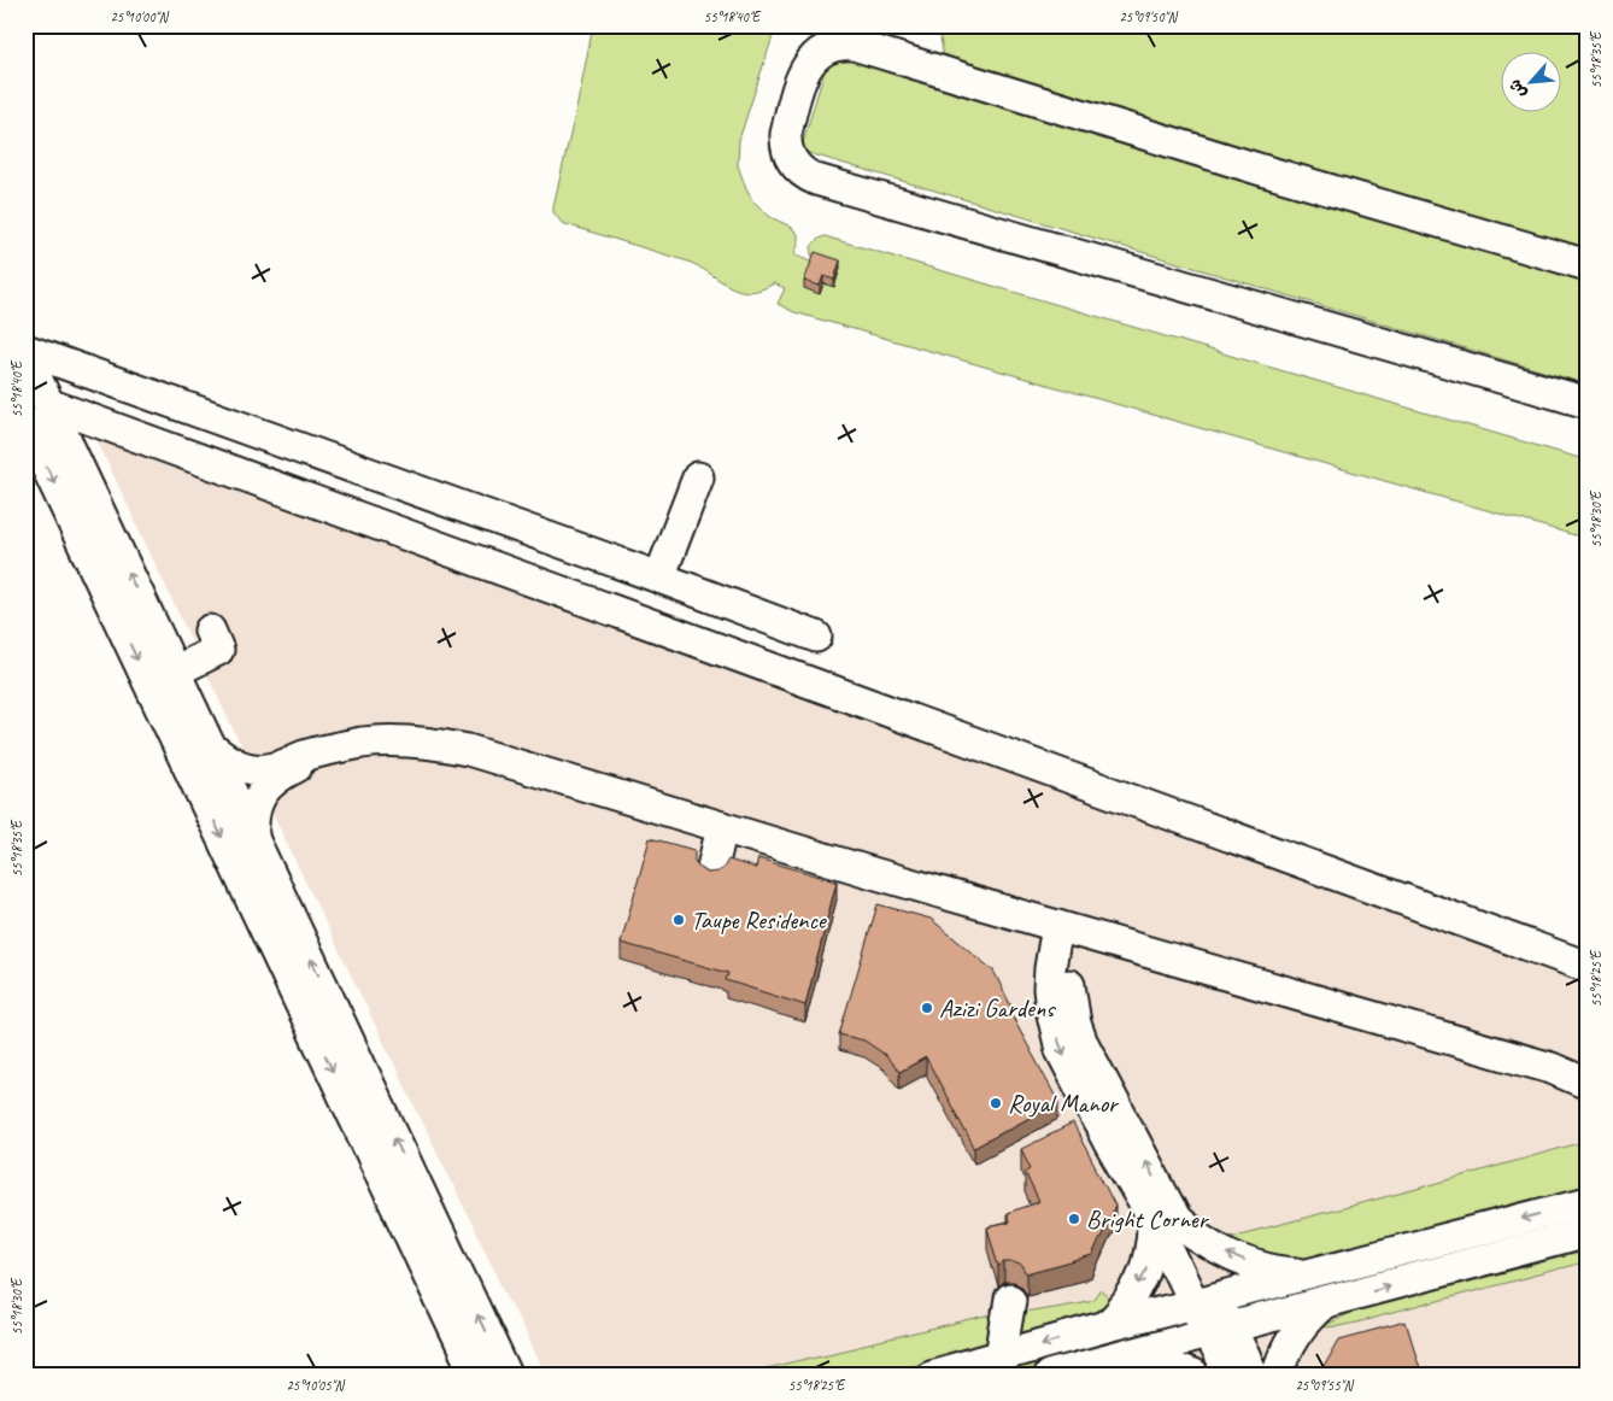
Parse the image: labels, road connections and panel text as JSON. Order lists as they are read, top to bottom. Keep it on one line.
{"places":["Taupe Residence","Azizi Gardens","Royal Manor","Bright Corner"],"north":"bottom left","coordinates":["25°10'00\"N","55°18'40\"E","25°09'50\"N","55°18'35\"E","55°18'30\"E","55°18'25\"E","25°10'05\"N","25°09'55\"N"]}
